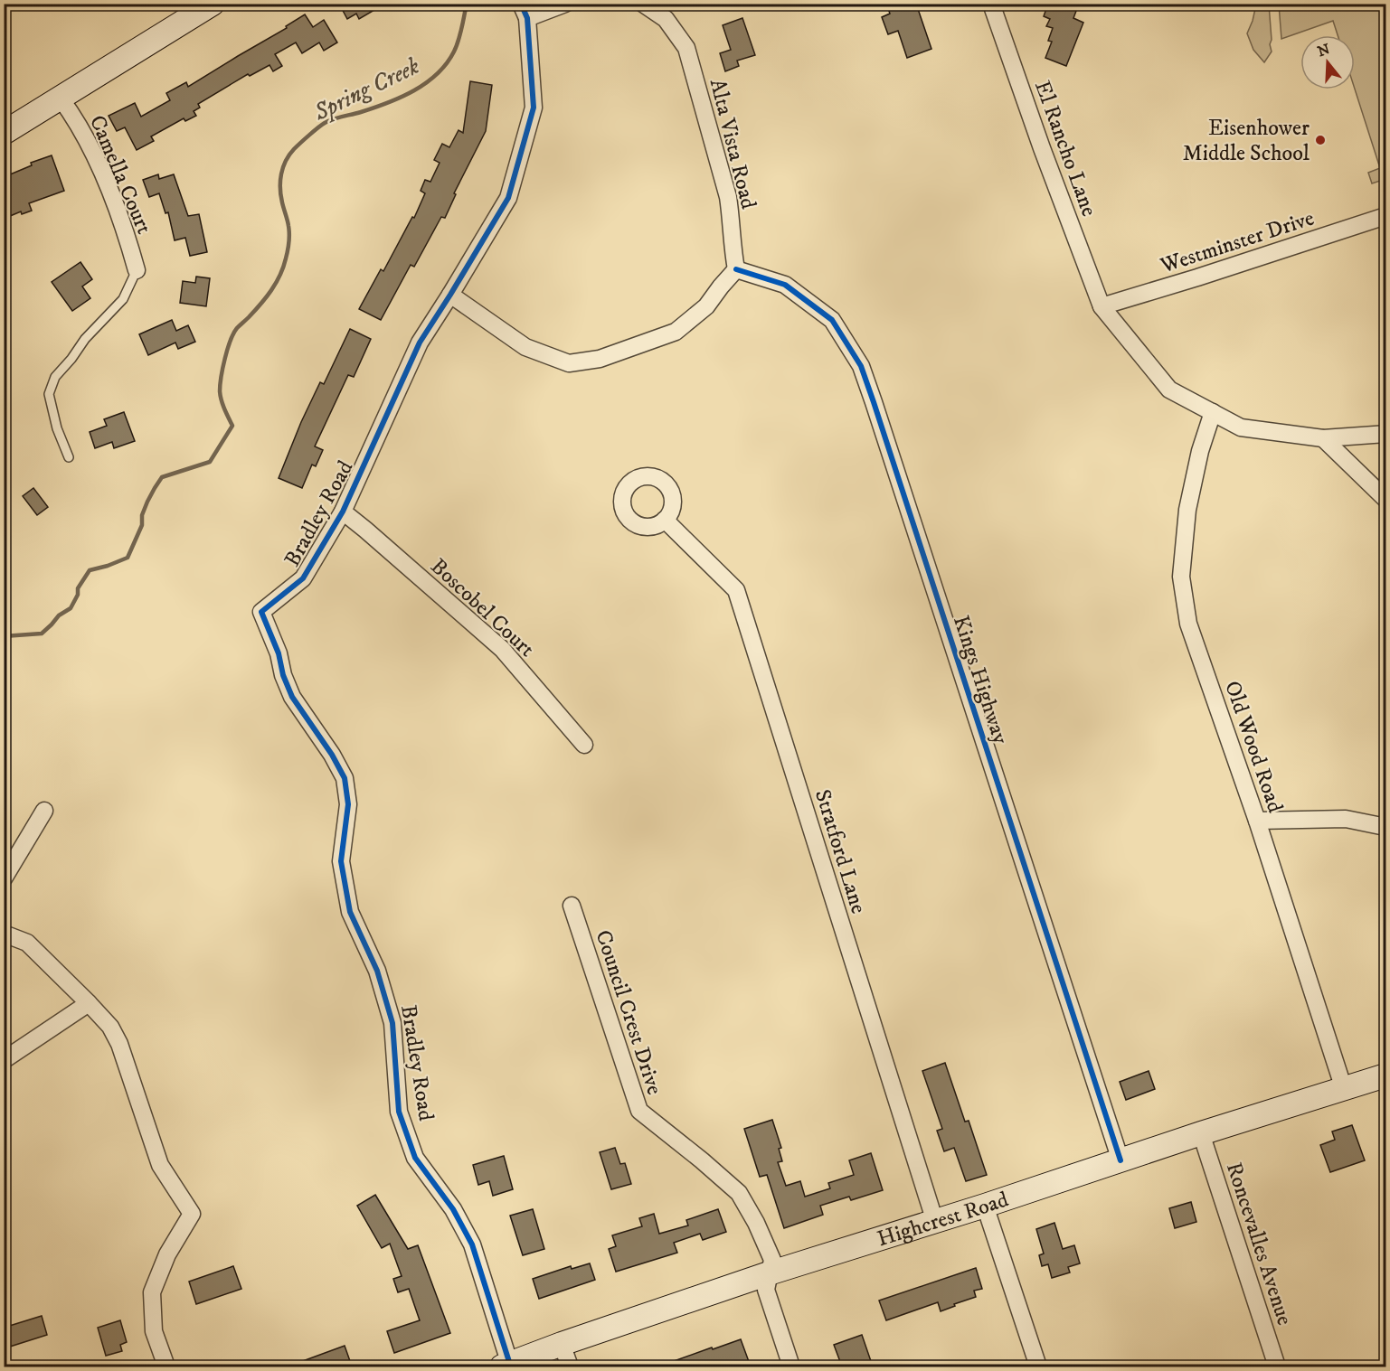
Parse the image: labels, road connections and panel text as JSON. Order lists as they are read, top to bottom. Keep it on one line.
{"streets":{"street":["Alta Vista Road","El Rancho Lane","Camella Court","Westminster Drive","Bradley Road","Boscobel Court","Kings Highway","Old Wood Road","Stratford Lane","Council Crest Drive","Highcrest Road","Roncevalles Avenue"]},"crossings":[["Alta Vista Road","Kings Highway"],["El Rancho Lane","Westminster Drive"],["El Rancho Lane","Old Wood Road"],["Bradley Road","Boscobel Court"],["Bradley Road","Highcrest Road"],["Kings Highway","Highcrest Road"],["Old Wood Road","Highcrest Road"],["Stratford Lane","Highcrest Road"],["Council Crest Drive","Highcrest Road"],["Highcrest Road","Roncevalles Avenue"]],"water":["Spring Creek"],"places":["Eisenhower Middle School"],"north":"top"}
